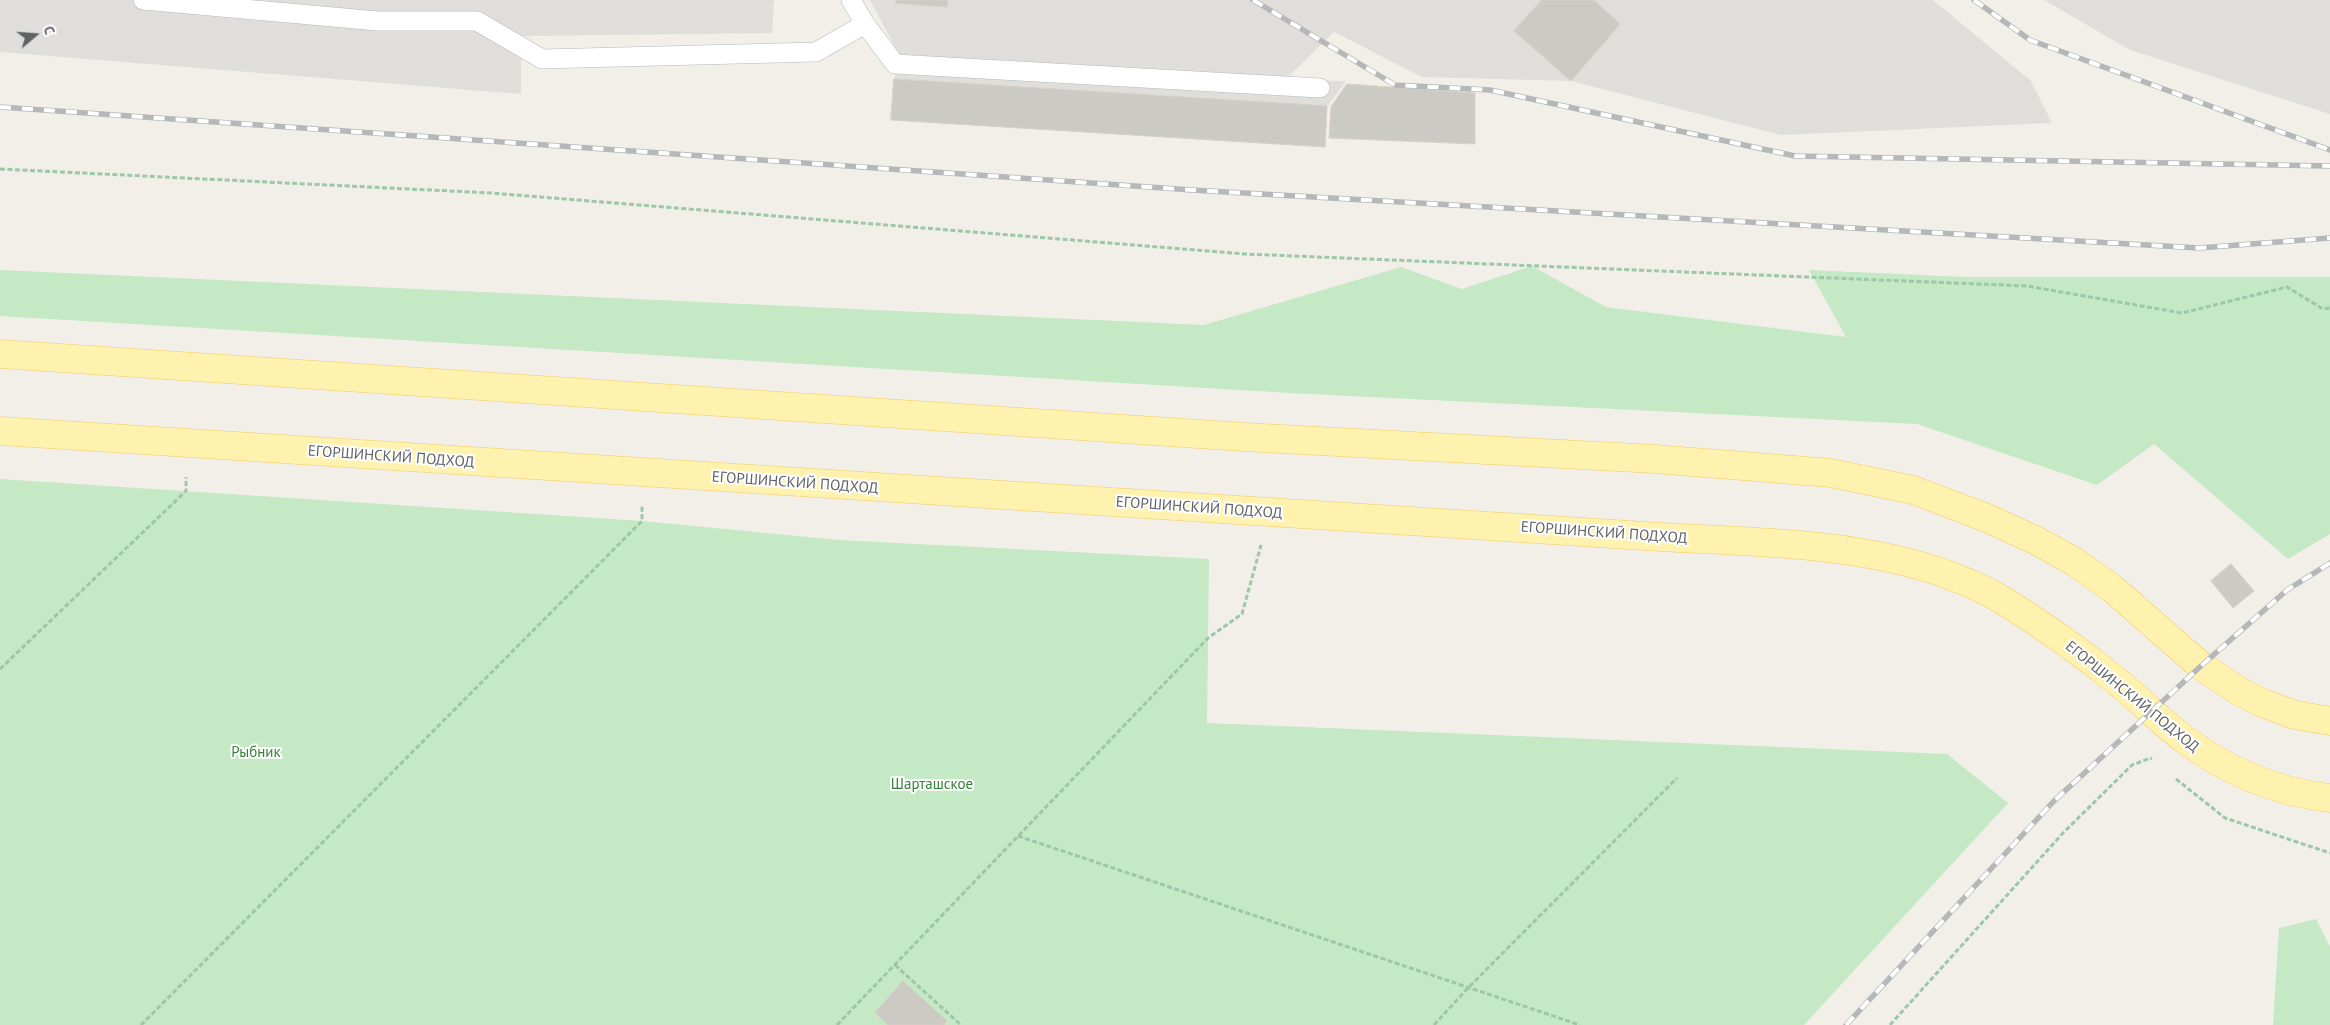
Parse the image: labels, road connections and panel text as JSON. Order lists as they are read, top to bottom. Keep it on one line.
{"streets":{"main road":["ЕГОРШИНСКИЙ ПОДХОД"]},"parks":["Рыбник","Шарташское"],"north":"right"}
